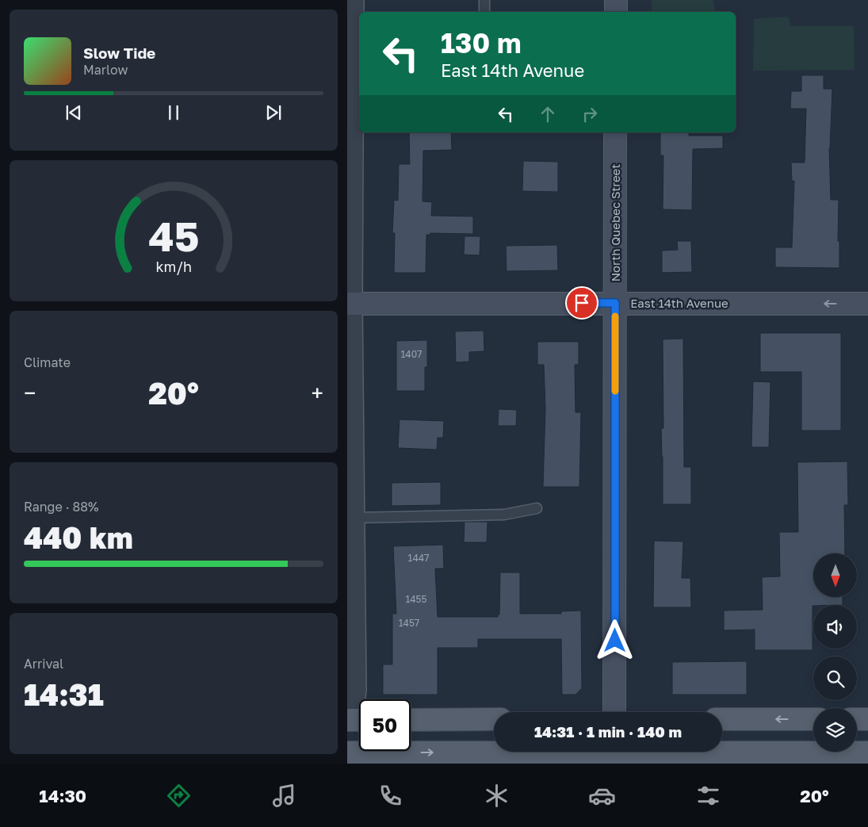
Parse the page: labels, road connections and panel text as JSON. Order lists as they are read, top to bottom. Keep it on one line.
{"streets":{"main road":["North Quebec Street","East 14th Avenue"]},"crossings":[["North Quebec Street","East 14th Avenue"]],"one_way":["East 14th Avenue"],"house_numbers":["1407","1447","1455","1457"],"north":"bottom","page":{"turn":["130 m","East 14th Avenue"],"song":["Slow Tide","Marlow"],"tile":["Climate",["Range · 88%","440 km"],["Arrival","14:31"]],"heat":["−","20°","+"],"limit":"50","trip":"14:31 · 1 min · 140 m","tabs":["14:30","20°"],"gauge":["45","km/h"]}}
